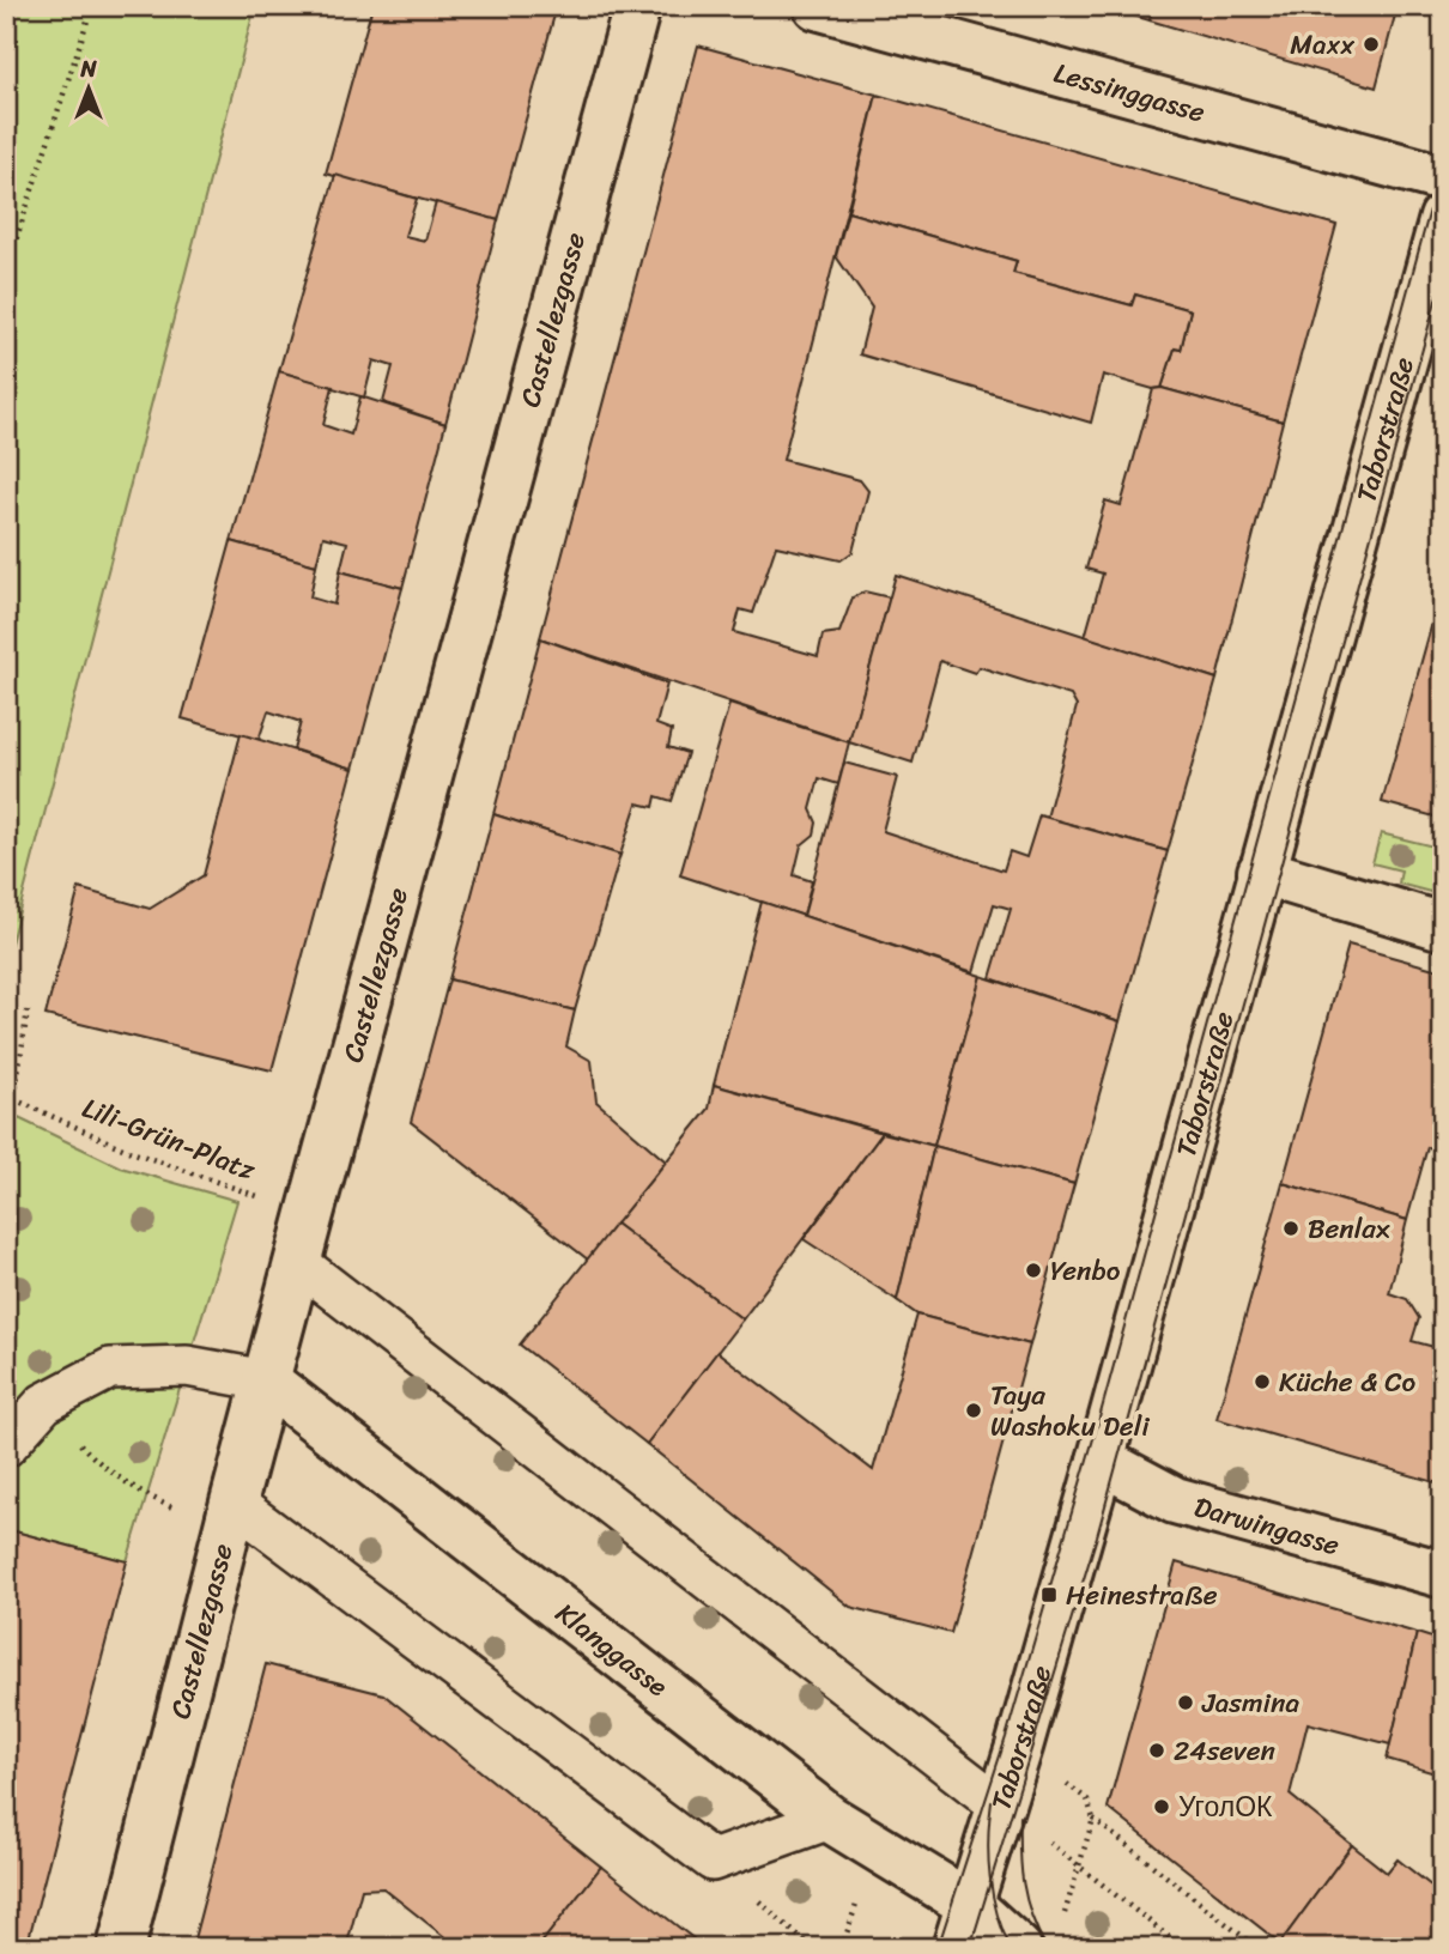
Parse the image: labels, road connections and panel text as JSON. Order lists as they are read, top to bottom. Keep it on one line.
{"streets":{"street":["Lessinggasse","Castellezgasse","Taborstraße","Darwingasse","Klanggasse"],"path":["Lili-Grün-Platz"]},"crossings":[["Castellezgasse","Lili-Grün-Platz"],["Castellezgasse","Klanggasse"],["Taborstraße","Darwingasse"],["Taborstraße","Klanggasse"]],"places":{"other":["Maxx","Benlax","Yenbo","Küche & Co","Taya Washoku Deli","Jasmina","24seven","УголОК"],"transit":["Heinestraße"]},"north":"top"}
